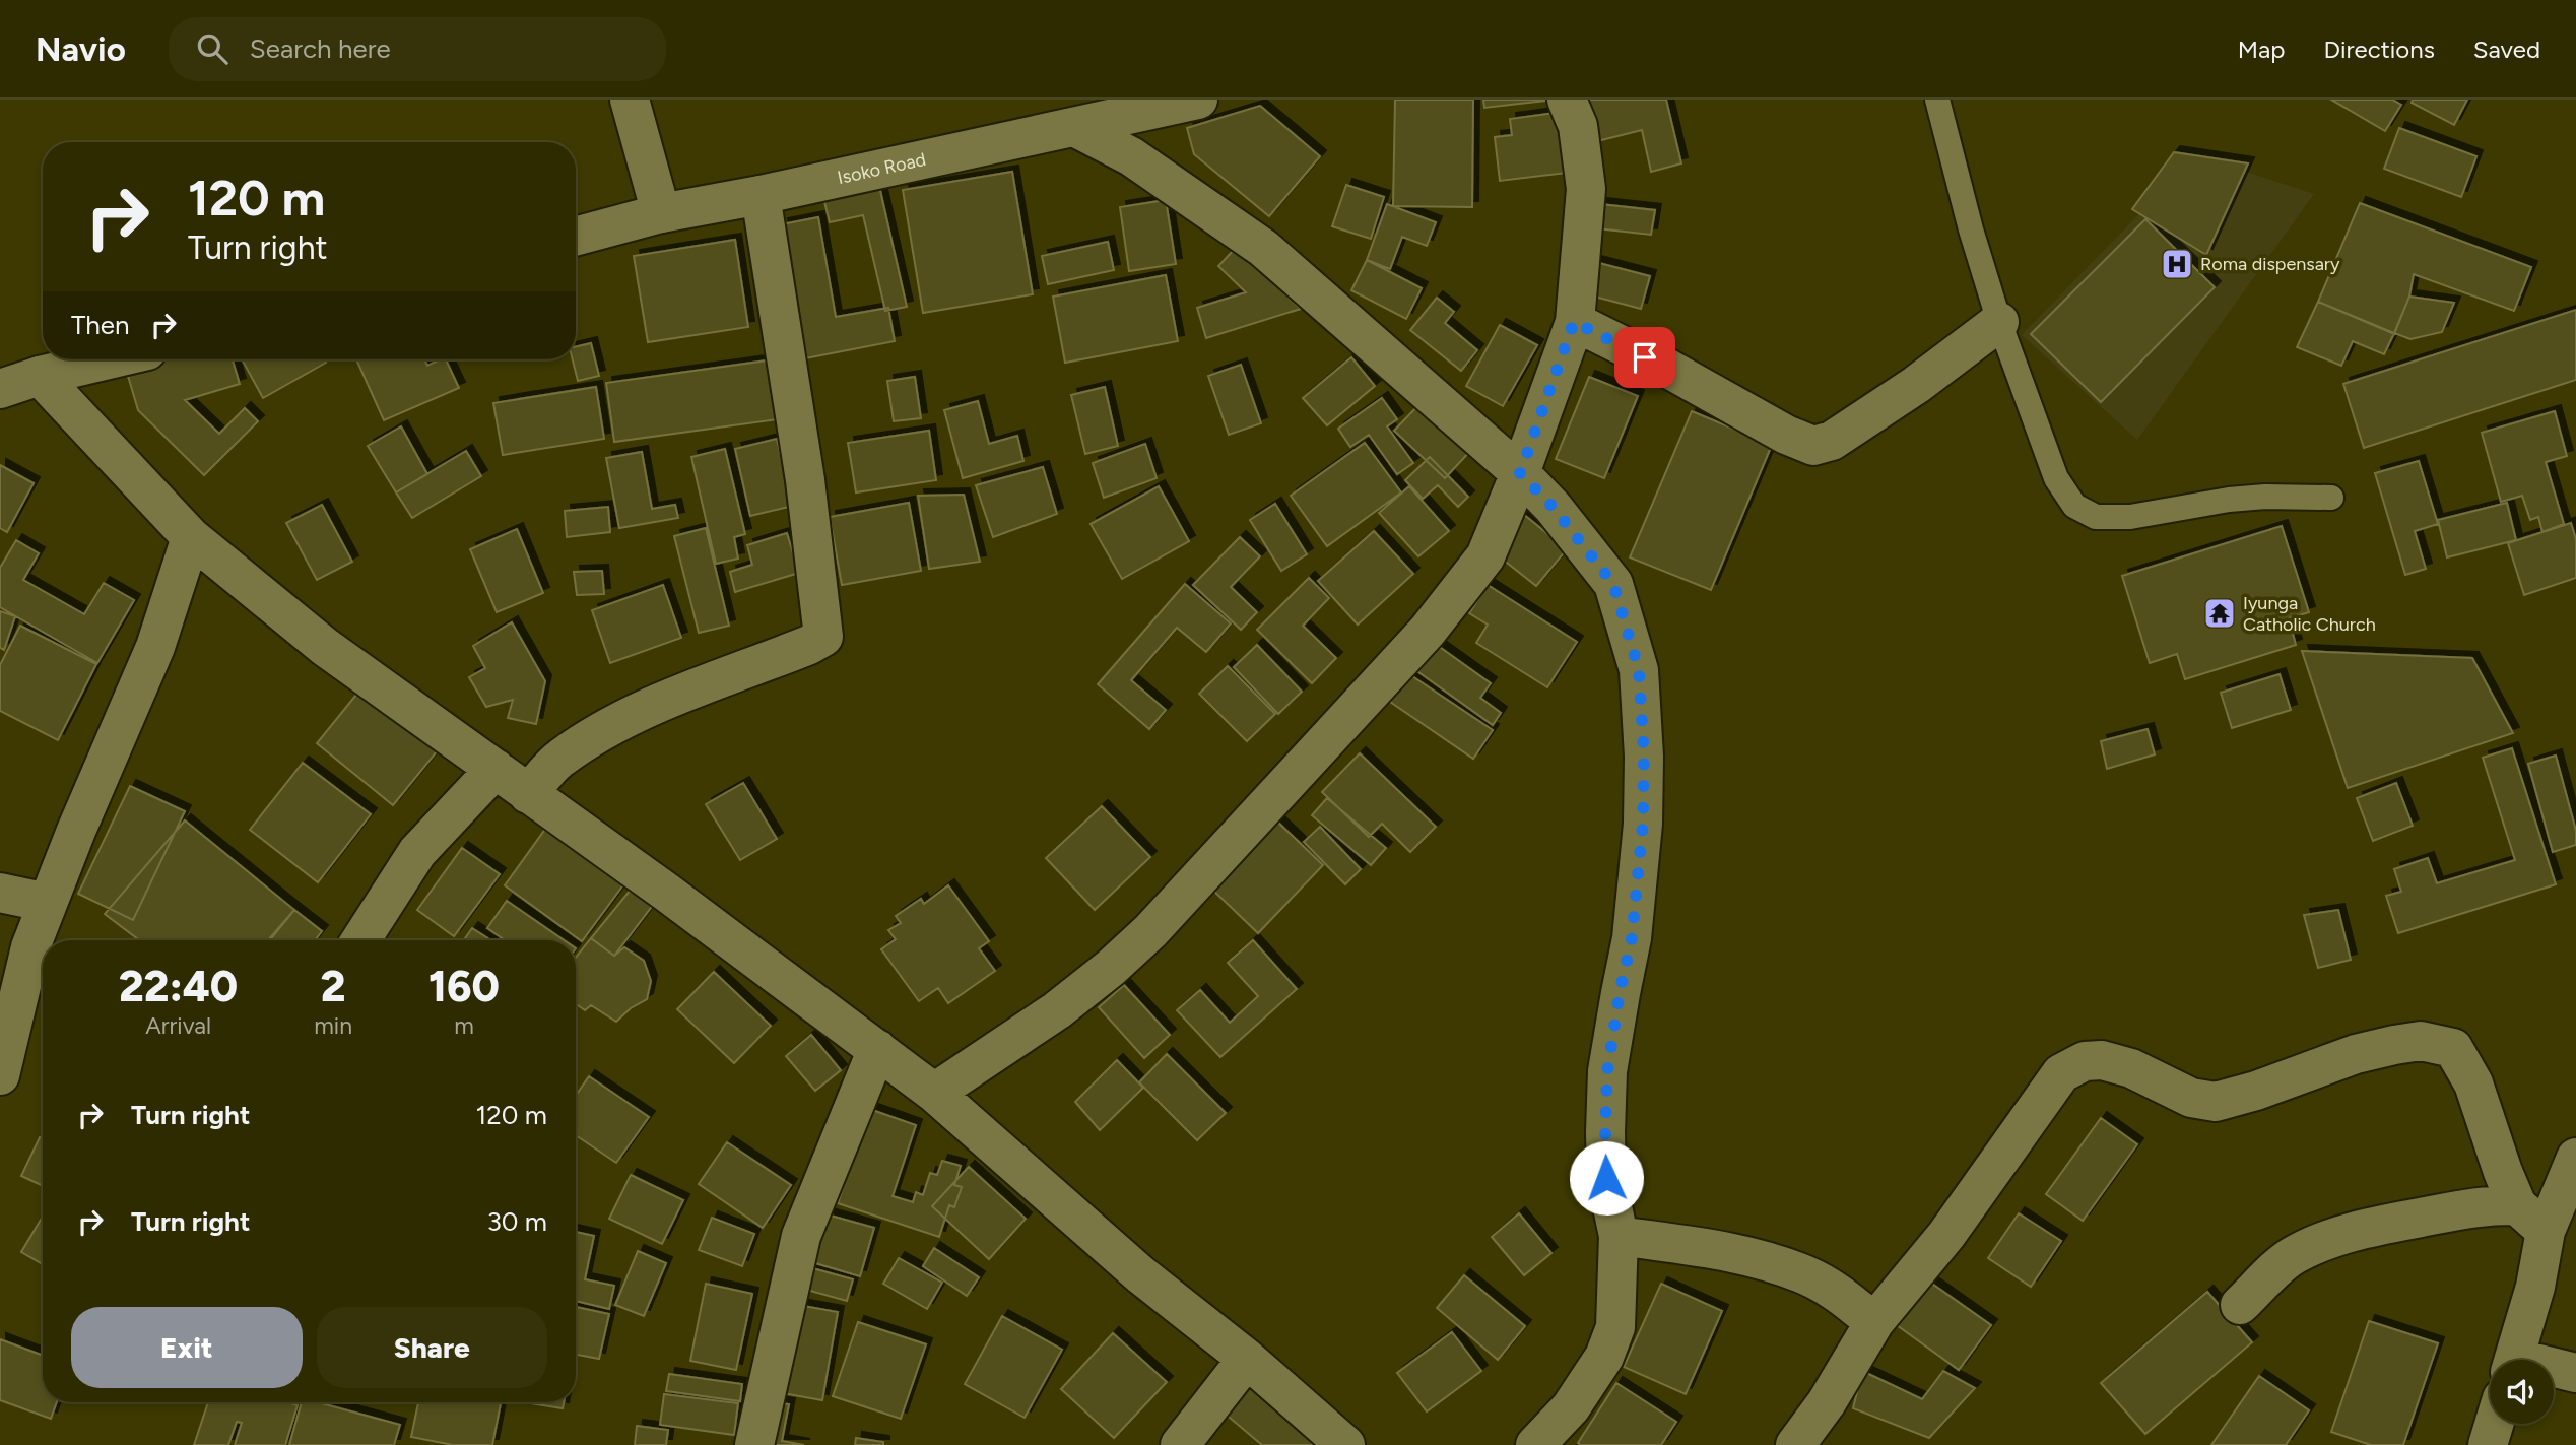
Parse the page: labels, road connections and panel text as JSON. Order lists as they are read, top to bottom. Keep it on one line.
{"streets":{"street":["Isoko Road"]},"places":{"hospital":["Roma dispensary"],"temple":["Iyunga Catholic Church"]},"page":{"header":"Navio","search":"Search here","nav":["Map","Directions","Saved"],"turn":["120 m","Turn right"],"then":"Then","eta":["22:40","Arrival","2","min","160","m"],"list":[{"name":"Turn right","value":"120 m"},{"name":"Turn right","value":"30 m"}],"buttons":["Exit","Share"]}}
